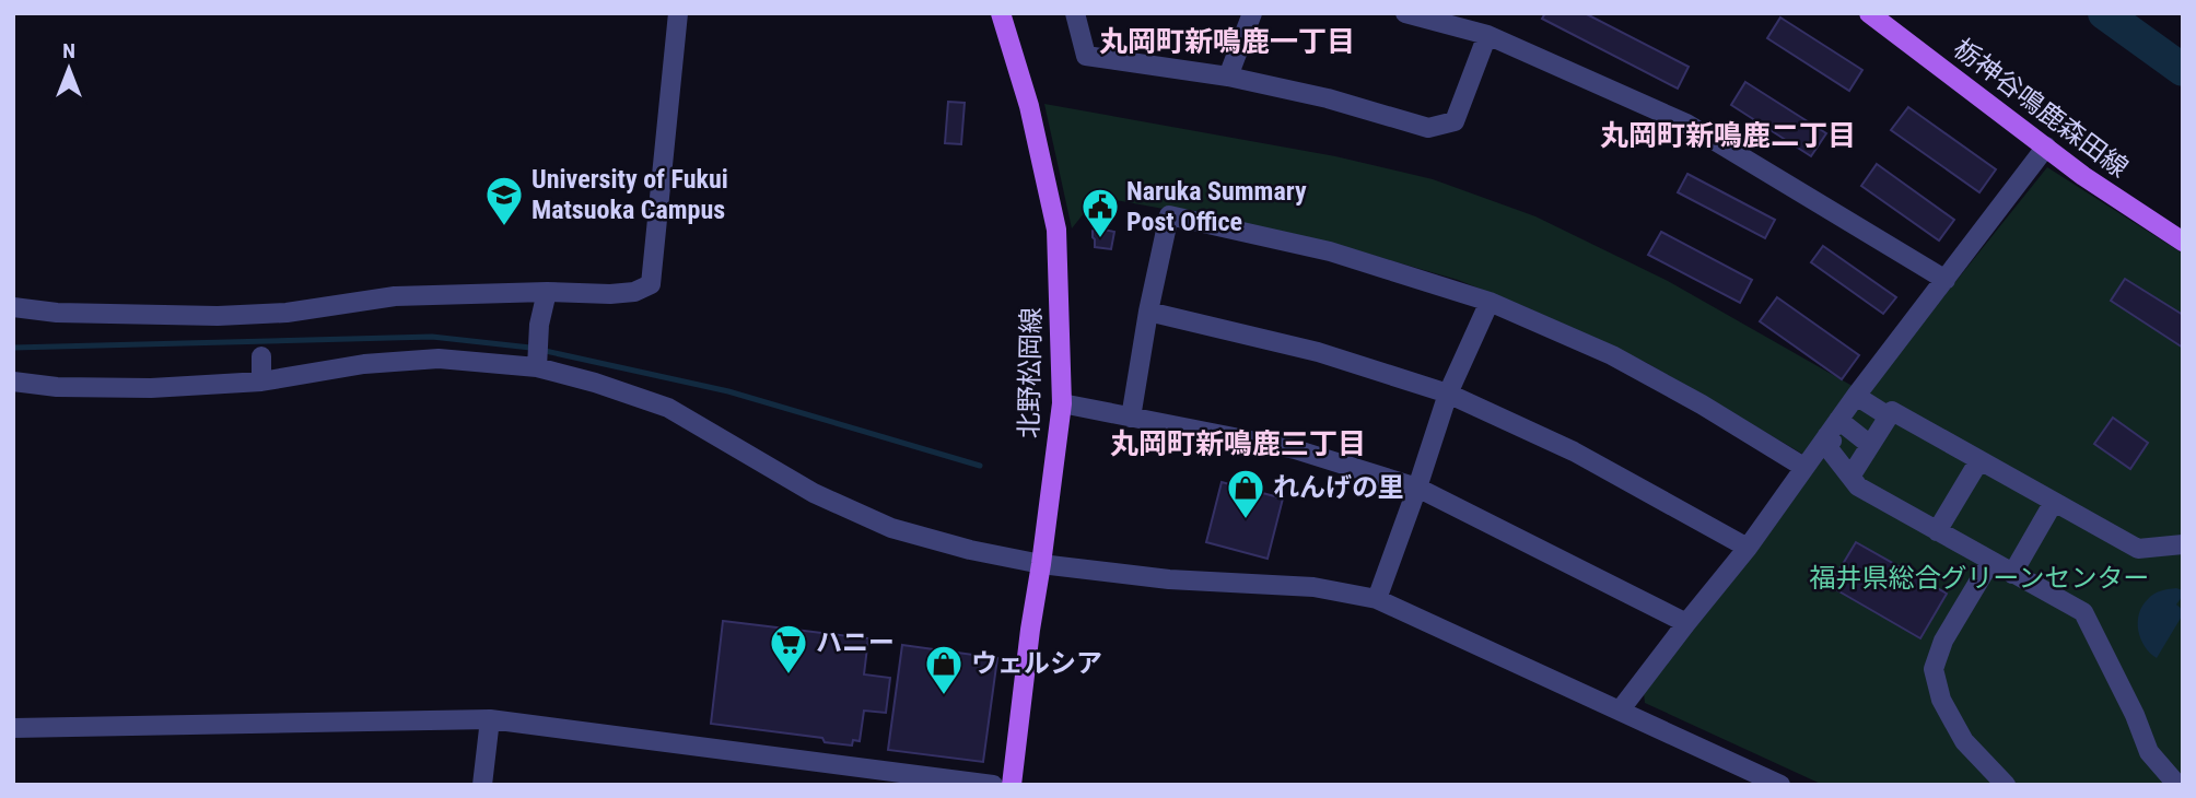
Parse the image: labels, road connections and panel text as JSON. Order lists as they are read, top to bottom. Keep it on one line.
{"streets":{"main road":["栃神谷鳴鹿森田線","北野松岡線"]},"districts":["丸岡町新鳴鹿一丁目","丸岡町新鳴鹿二丁目","丸岡町新鳴鹿三丁目"],"parks":["福井県総合グリーンセンター"],"places":{"school or university":["University of Fukui Matsuoka Campus"],"public building":["Naruka Summary Post Office"],"shop":["れんげの里","ウェルシア"],"supermarket":["ハニー"]},"north":"top"}
